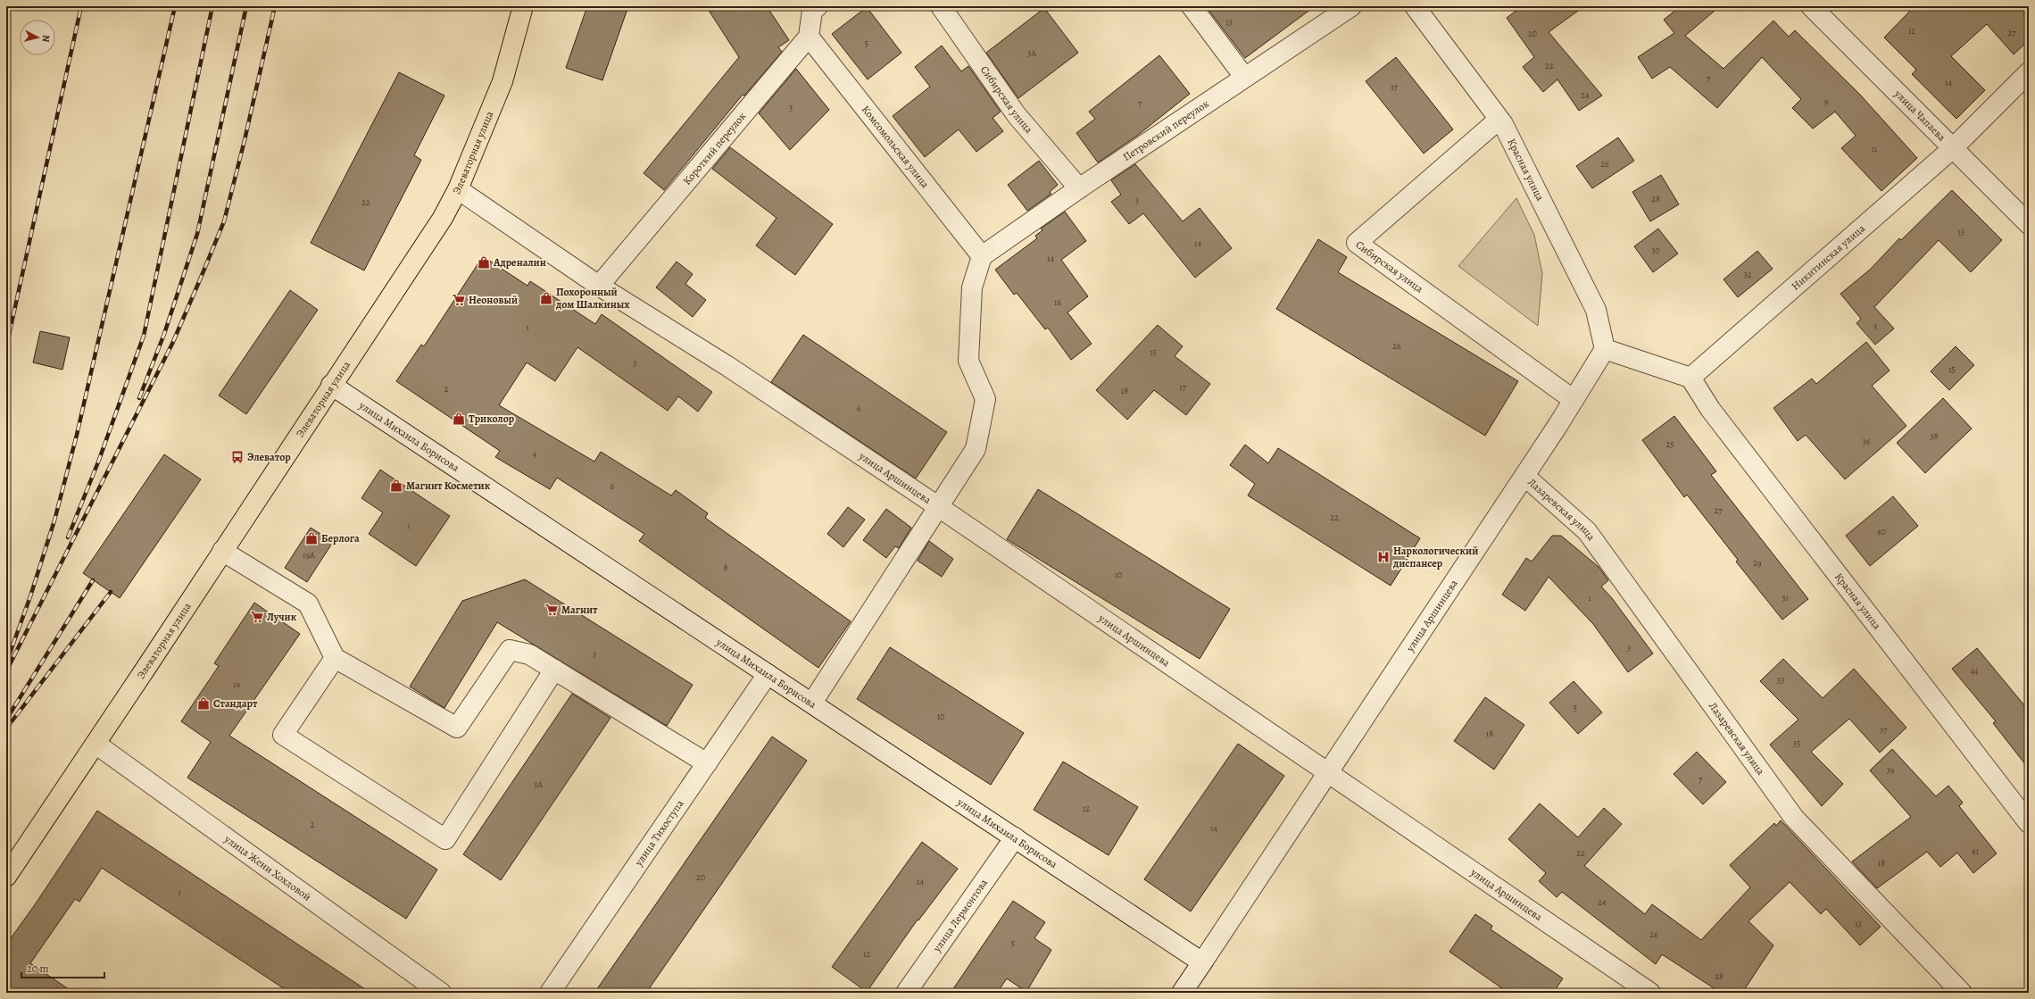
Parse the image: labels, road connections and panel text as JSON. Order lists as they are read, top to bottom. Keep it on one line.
{"streets":{"main road":["Элеваторная улица"],"street":["Сибирская улица","улица Чапаева","Петровский переулок","Комсомольская улица","Короткий переулок","Красная улица","Никитинская улица","улица Михаила Борисова","улица Аршинцева","Лазаревская улица","улица Тихоступа","улица Жени Хохловой","улица Лермонтова"]},"crossings":[["Сибирская улица","Петровский переулок"],["Сибирская улица","Красная улица"],["Сибирская улица","улица Аршинцева"],["улица Чапаева","Никитинская улица"],["Петровский переулок","Комсомольская улица"],["Комсомольская улица","Короткий переулок"],["Короткий переулок","улица Аршинцева"],["Элеваторная улица","улица Михаила Борисова"],["Элеваторная улица","улица Аршинцева"],["Элеваторная улица","улица Жени Хохловой"],["Красная улица","Никитинская улица"],["Красная улица","улица Аршинцева"],["улица Михаила Борисова","улица Аршинцева"],["улица Михаила Борисова","улица Тихоступа"],["улица Михаила Борисова","улица Лермонтова"],["улица Аршинцева","Лазаревская улица"]],"places":{"shop":["Адреналин","Похоронный дом Шалкиных","Триколор","Магнит Косметик","Берлога","Стандарт"],"supermarket":["Неоновый","Магнит","Лучик"],"bus stop":["Элеватор"],"hospital":["Наркологический диспансер"]},"house_numbers":["13","12","27","20","5","3А","22","7","14","17","24","9","7","3","11","26","28","3","22","13","14","30","14","32","16","3","1","26","15","3","15","17","2","18","6","38","36","25","4","6","27","22","1","40","19А","29","8","10","1","31","3","3","44","33","19","5","10","37","18","35","39","7","3А","12","2","14","41","22","18","20","14","1","24","13","26","5","12","28"],"scale_bar":"20 m","north":"right"}
